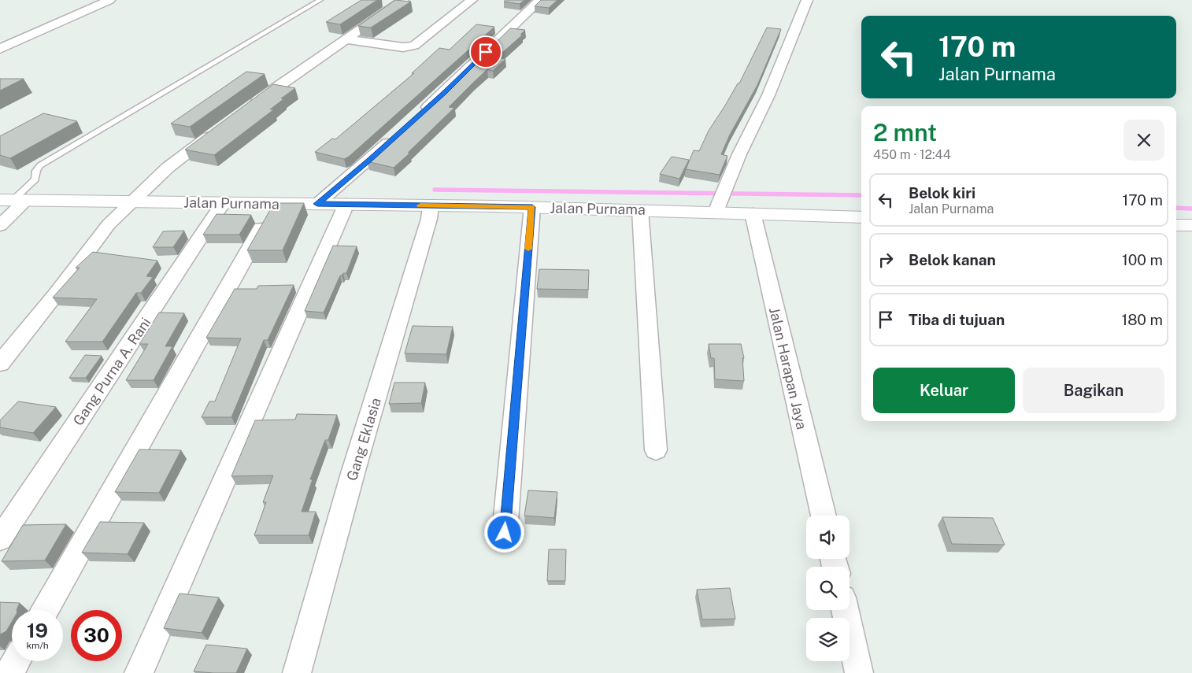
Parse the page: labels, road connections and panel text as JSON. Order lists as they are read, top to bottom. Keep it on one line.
{"streets":{"street":["Jalan Purnama","Jalan Harapan Jaya","Gang Purna A. Rani","Gang Eklasia"]},"crossings":[["Jalan Purnama","Jalan Harapan Jaya"],["Jalan Purnama","Gang Purna A. Rani"],["Jalan Purnama","Gang Eklasia"]],"page":{"turn":["170 m","Jalan Purnama"],"heading":["2 mnt","450 m · 12:44"],"list":[{"name":"Belok kiri","note":"Jalan Purnama","value":"170 m"},{"name":"Belok kanan","value":"100 m"},{"name":"Tiba di tujuan","value":"180 m"}],"buttons":["Keluar","Bagikan"],"speed":"19 km/h","limit":"30"}}
